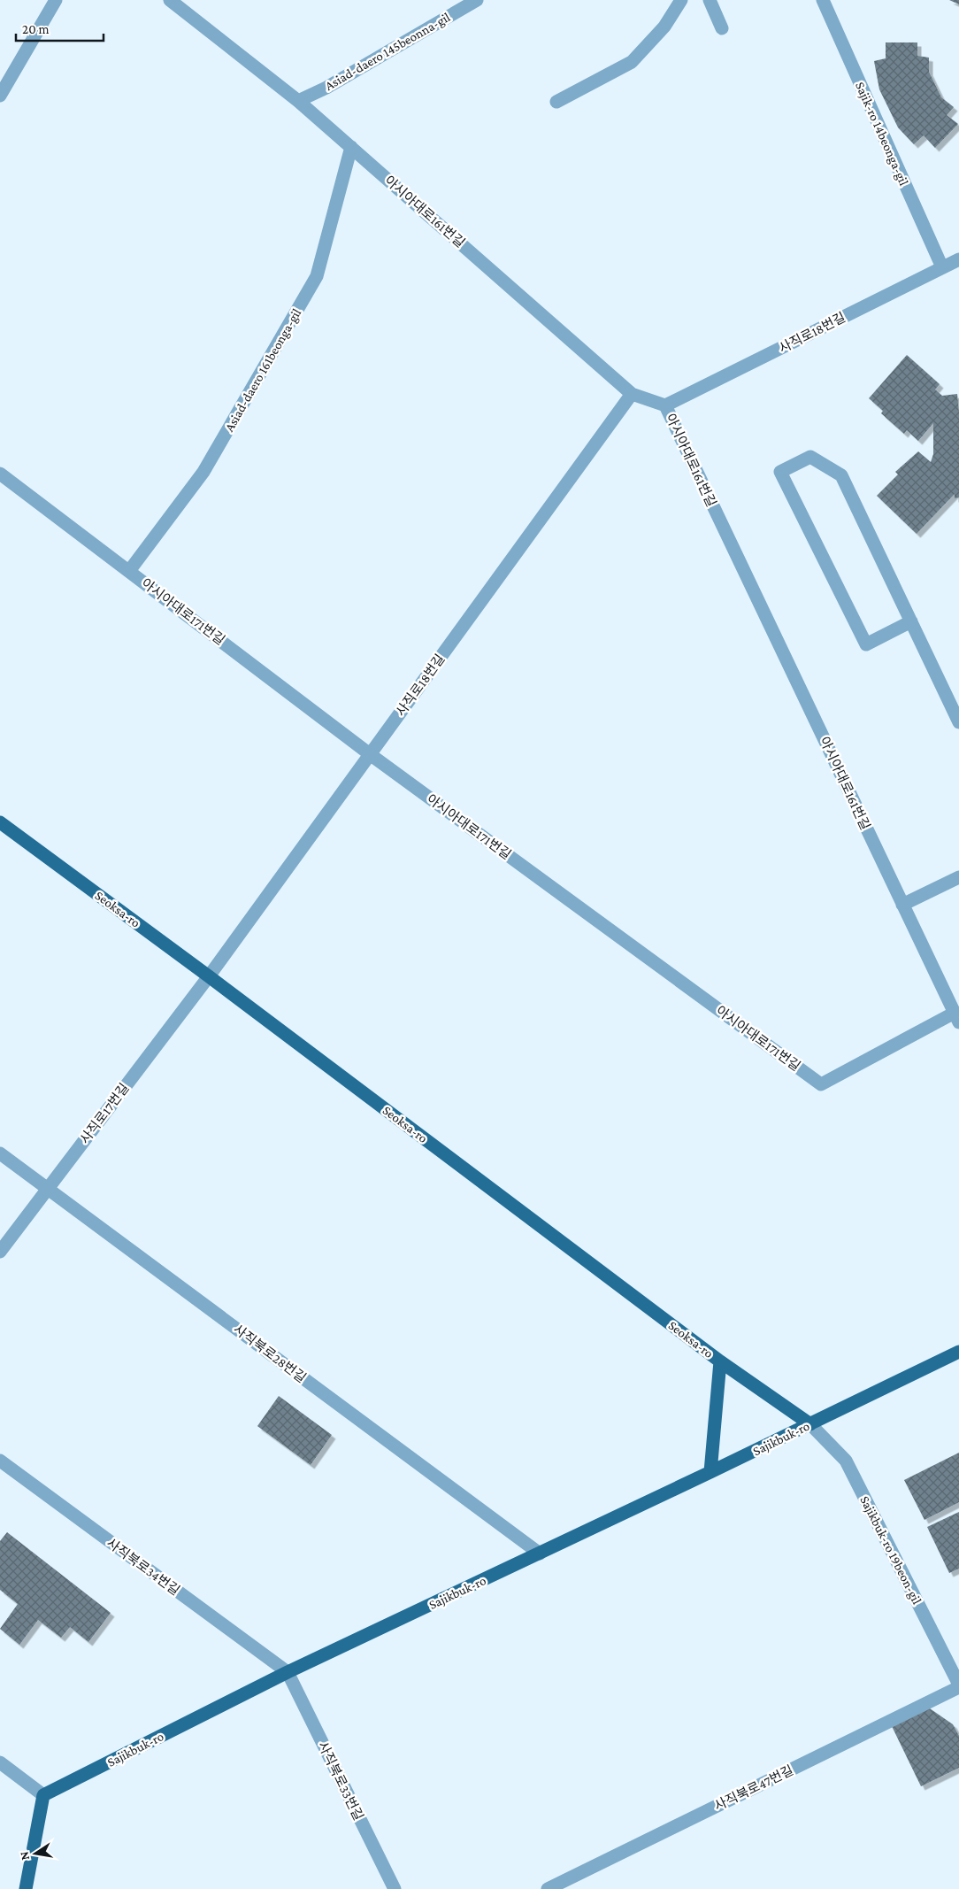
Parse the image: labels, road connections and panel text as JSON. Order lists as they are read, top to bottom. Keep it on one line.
{"streets":{"main road":["Seoksa-ro","Sajikbuk-ro"],"street":["Asiad-daero 145beonna-gil","Sajik-ro 14beonga-gil","아시아대로161번길","사직로18번길","Asiad-daero 161beonga-gil","아시아대로171번길","사직로17번길","사직북로28번길","Sajikbuk-ro 19beon-gil","사직북로34번길","사직북로33번길","사직북로47번길"]},"crossings":[["Asiad-daero 145beonna-gil","아시아대로161번길"],["Sajik-ro 14beonga-gil","사직로18번길"],["아시아대로161번길","사직로18번길"],["아시아대로161번길","Asiad-daero 161beonga-gil"],["아시아대로161번길","아시아대로171번길"],["사직로18번길","아시아대로171번길"],["사직로18번길","Seoksa-ro"],["사직로18번길","사직로17번길"],["Asiad-daero 161beonga-gil","아시아대로171번길"],["Seoksa-ro","사직로17번길"],["Seoksa-ro","Sajikbuk-ro"],["Seoksa-ro","Sajikbuk-ro 19beon-gil"],["사직로17번길","사직북로28번길"],["사직북로28번길","Sajikbuk-ro"],["Sajikbuk-ro","Sajikbuk-ro 19beon-gil"],["Sajikbuk-ro","사직북로34번길"],["Sajikbuk-ro","사직북로33번길"],["Sajikbuk-ro 19beon-gil","사직북로47번길"],["사직북로34번길","사직북로33번길"]],"scale_bar":"20 m","north":"left"}
